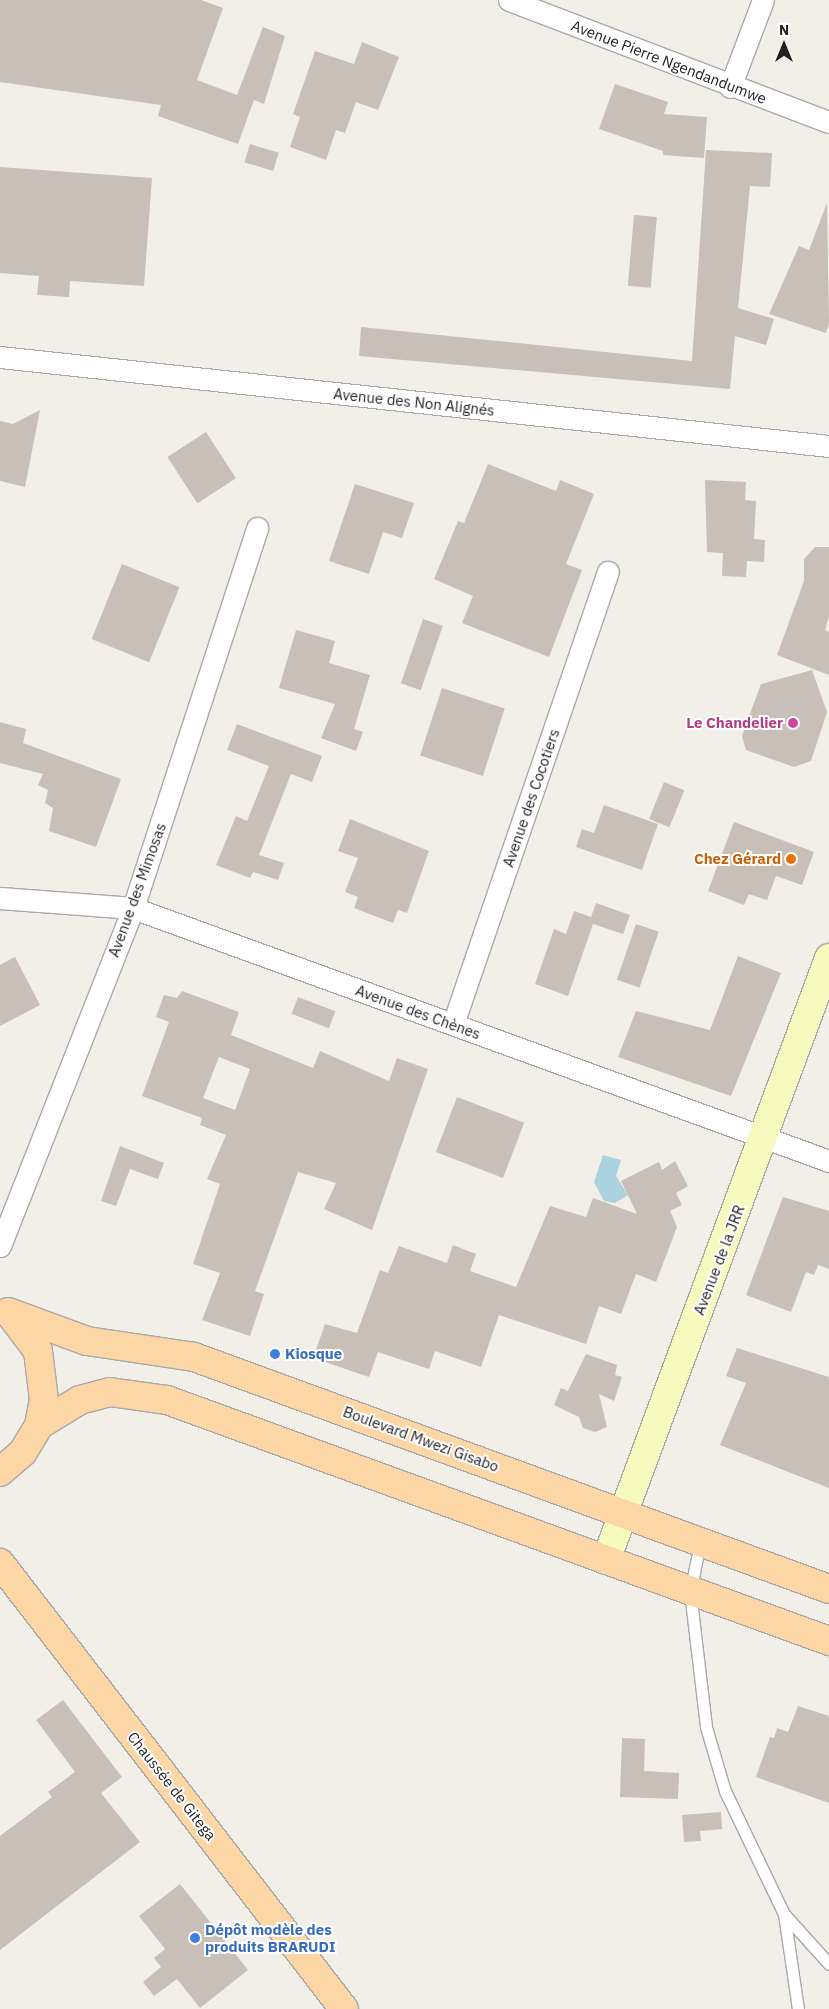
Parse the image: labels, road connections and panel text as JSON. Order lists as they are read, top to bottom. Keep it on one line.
{"streets":{"main road":["Boulevard Mwezi Gisabo","Chaussée de Gitega"],"street":["Avenue Pierre Ngendandumwe","Avenue des Non Alignés","Avenue des Cocotiers","Avenue des Mimosas","Avenue des Chènes","Avenue de la JRR"]},"crossings":[["Avenue des Cocotiers","Avenue des Chènes"],["Avenue des Mimosas","Avenue des Chènes"],["Avenue des Chènes","Avenue de la JRR"],["Avenue de la JRR","Boulevard Mwezi Gisabo"]],"places":["Le Chandelier","Chez Gérard","Kiosque","Dépôt modèle des produits BRARUDI"],"north":"top"}
